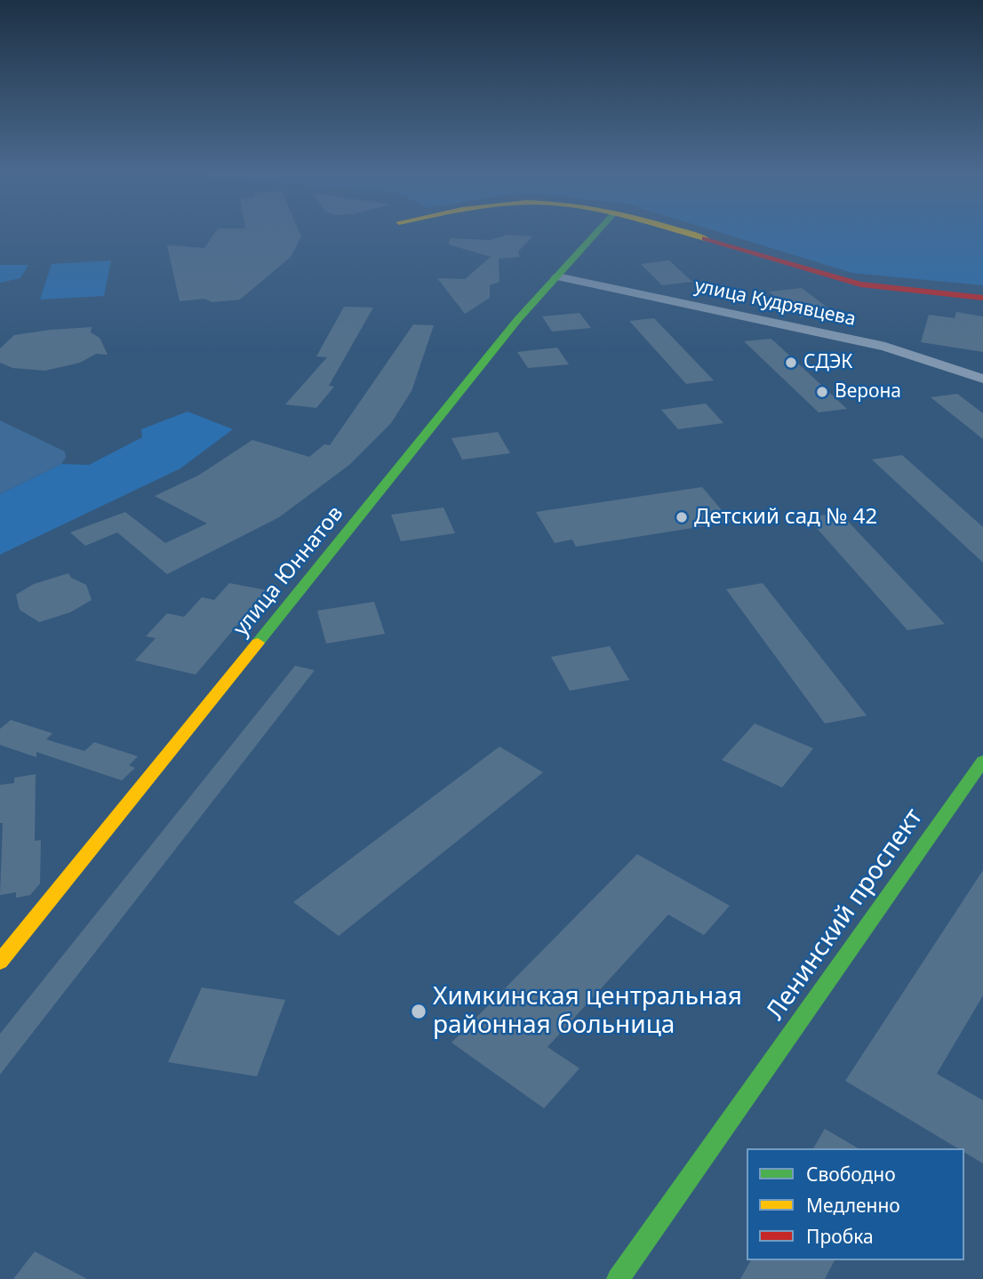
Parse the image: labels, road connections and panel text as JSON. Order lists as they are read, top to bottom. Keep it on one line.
{"streets":{"street":["улица Кудрявцева","улица Юннатов","Ленинский проспект"]},"crossings":[["улица Кудрявцева","улица Юннатов"]],"places":["СДЭК","Верона","Детский сад № 42","Химкинская центральная районная больница"],"legend":["Свободно","Медленно","Пробка"]}
